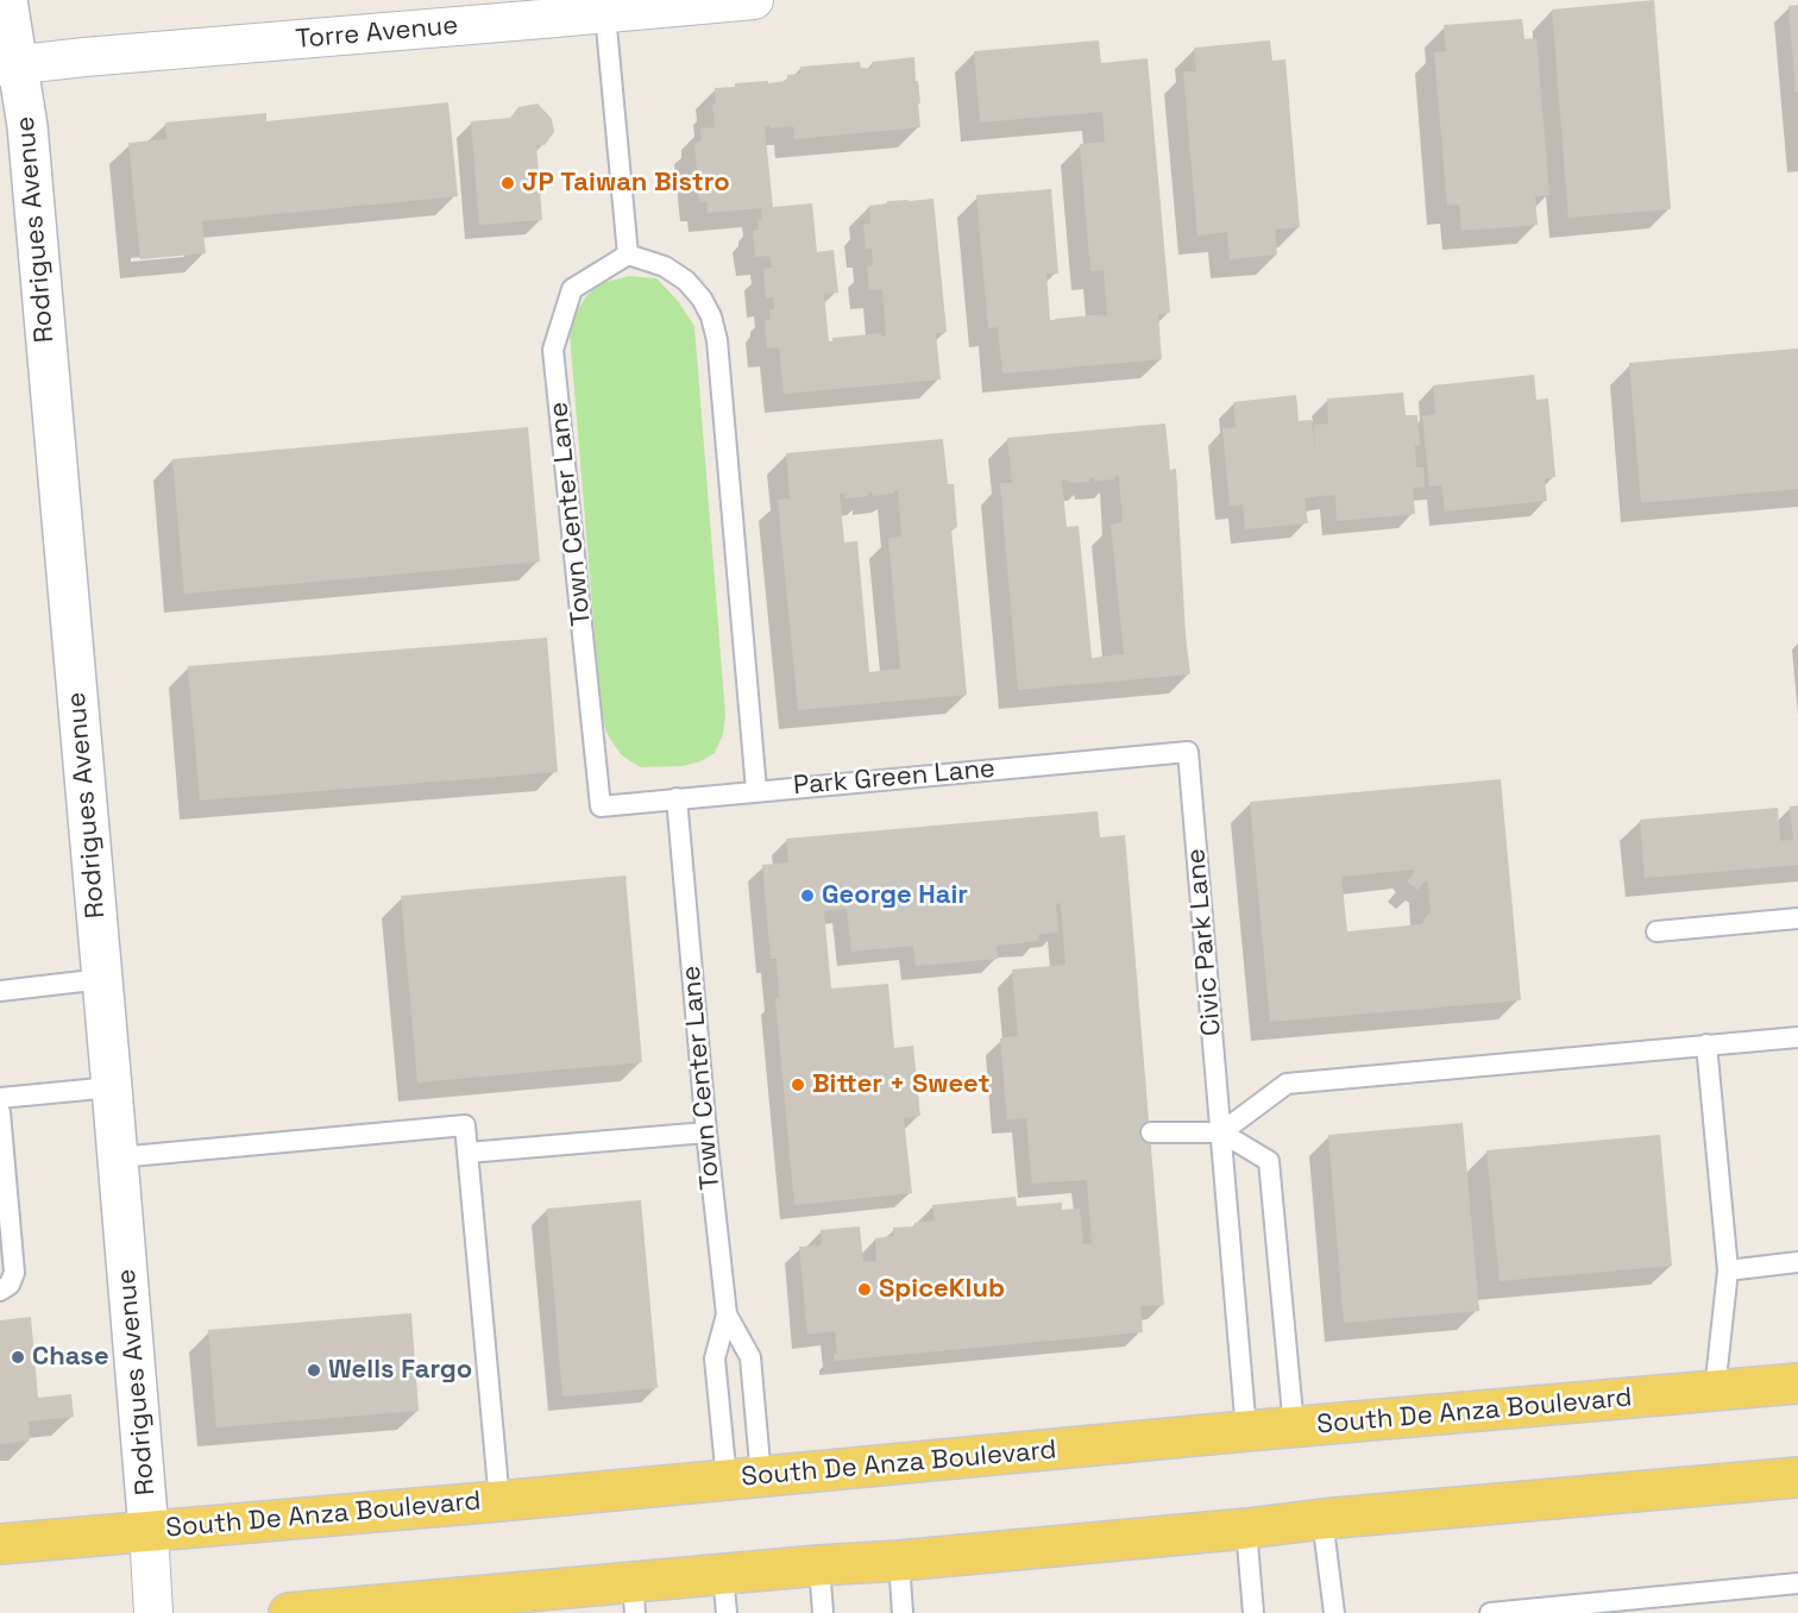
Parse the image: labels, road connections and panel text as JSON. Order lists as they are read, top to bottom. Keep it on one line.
{"streets":{"main road":["South De Anza Boulevard"],"street":["Torre Avenue","Rodrigues Avenue"],"lane":["Town Center Lane","Park Green Lane","Civic Park Lane"]},"crossings":[["Torre Avenue","Rodrigues Avenue"],["Rodrigues Avenue","South De Anza Boulevard"],["Town Center Lane","Park Green Lane"],["Town Center Lane","South De Anza Boulevard"],["Park Green Lane","Civic Park Lane"],["Civic Park Lane","South De Anza Boulevard"]],"places":["JP Taiwan Bistro","George Hair","Bitter + Sweet","SpiceKlub","Chase","Wells Fargo"]}
